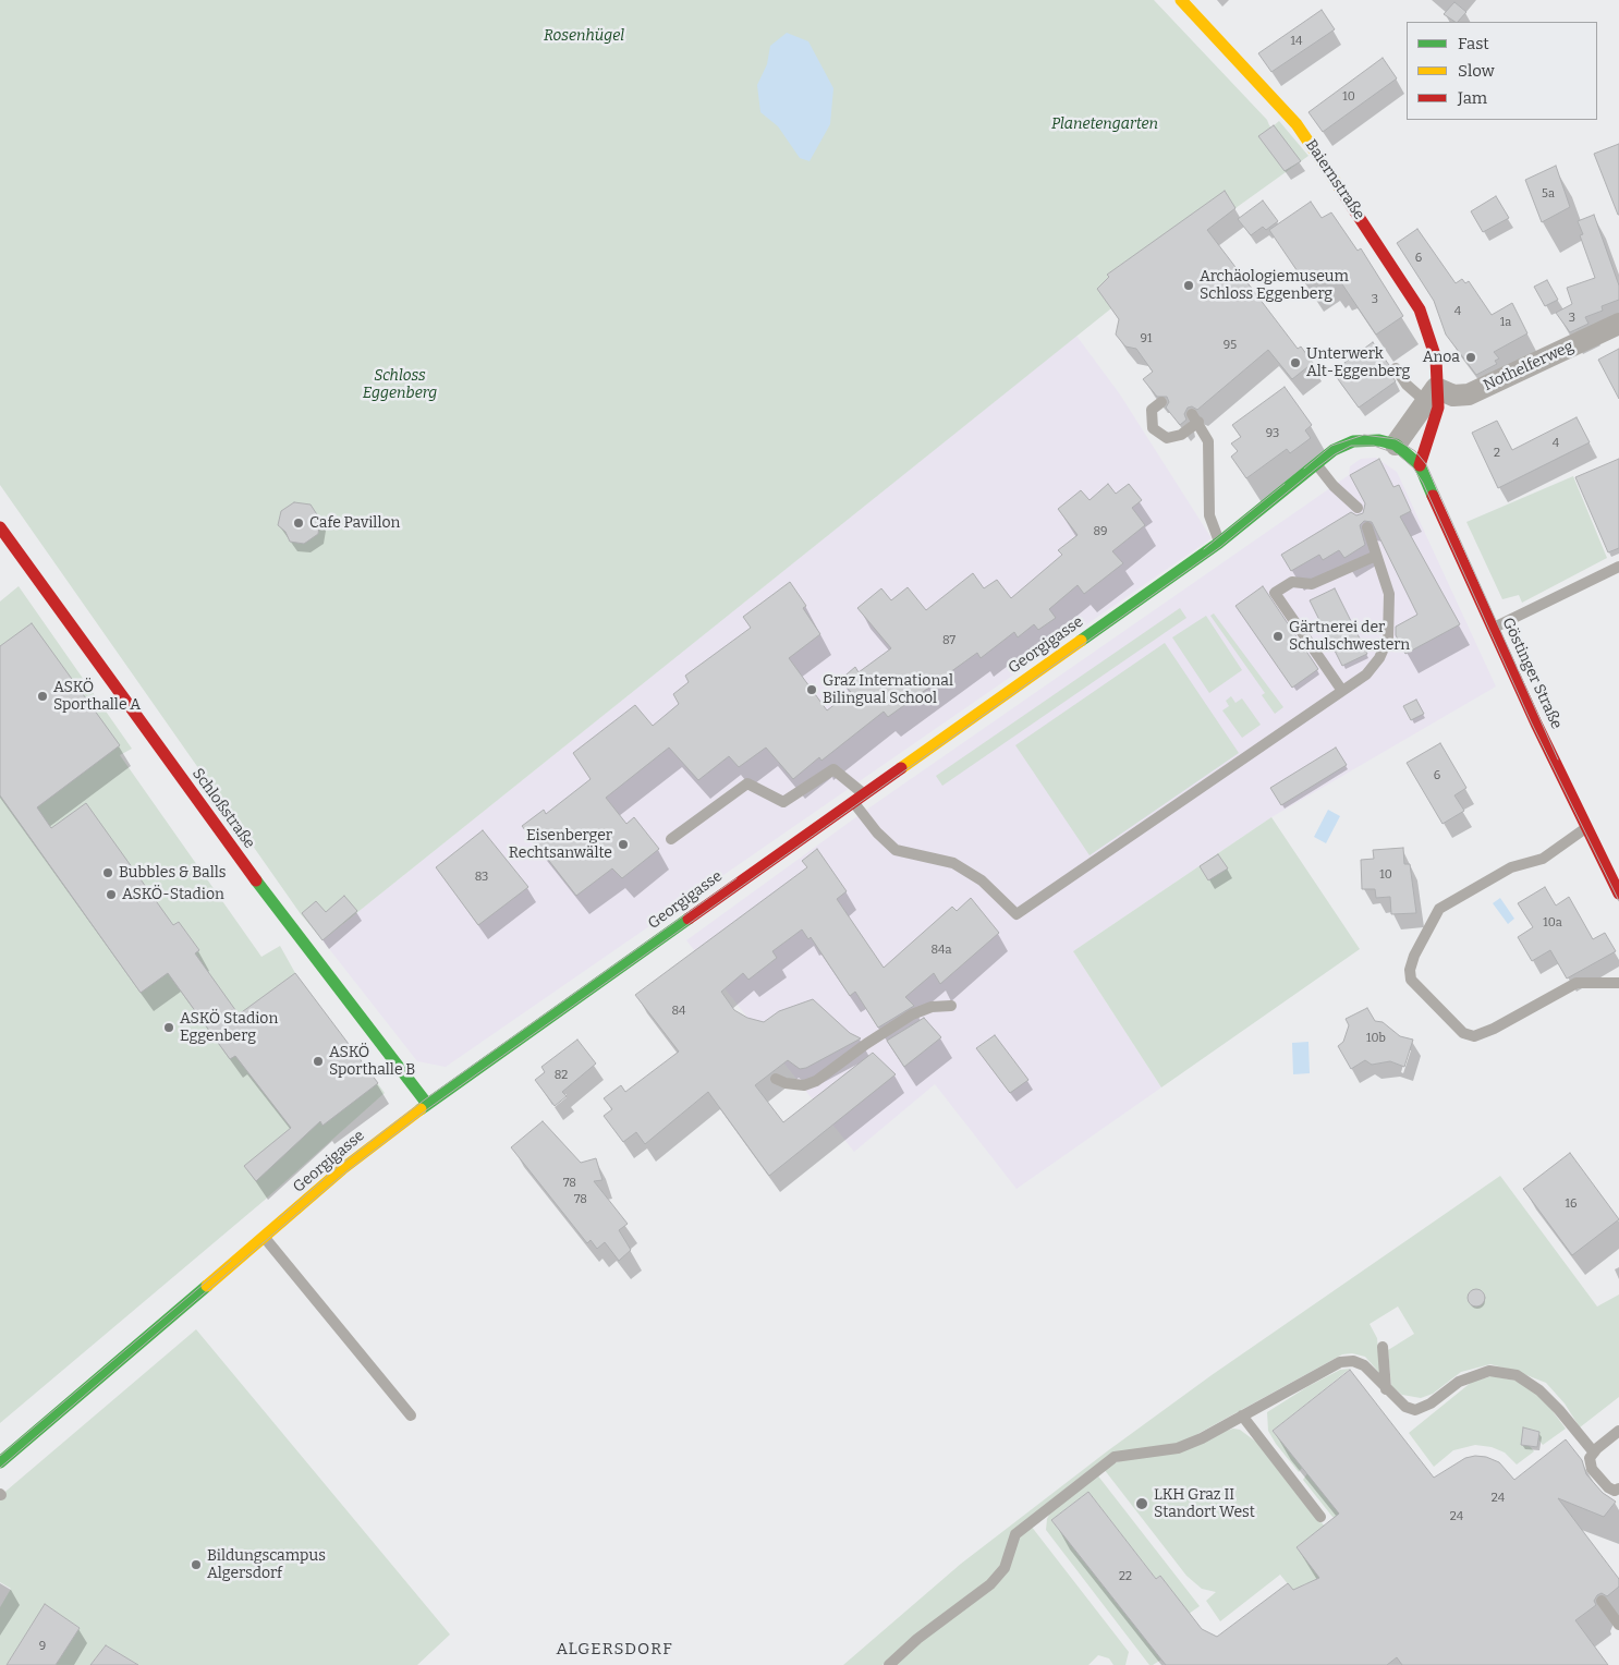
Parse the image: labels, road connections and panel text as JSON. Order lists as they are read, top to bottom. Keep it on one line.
{"streets":{"main road":["Baiernstraße","Georgigasse","Göstinger Straße","Schloßstraße"],"street":["Nothelferweg"]},"crossings":[["Baiernstraße","Nothelferweg"],["Baiernstraße","Göstinger Straße"],["Georgigasse","Schloßstraße"]],"districts":["ALGERSDORF"],"parks":["Rosenhügel","Planetengarten","Schloss Eggenberg"],"places":["Archäologiemuseum Schloss Eggenberg","Anoa","Unterwerk Alt-Eggenberg","Cafe Pavillon","Gärtnerei der Schulschwestern","Graz International Bilingual School","ASKÖ Sporthalle A","Eisenberger Rechtsanwälte","Bubbles & Balls","ASKÖ-Stadion","ASKÖ Stadion Eggenberg","ASKÖ Sporthalle B","LKH Graz II Standort West","Bildungscampus Algersdorf"],"house_numbers":["14","10","5a","6","3","4","3","1a","91","95","93","4","2","89","87","6","10","83","10a","84a","84","10b","82","78","78","16","24","24","22","9"],"legend":["Fast","Slow","Jam"]}
